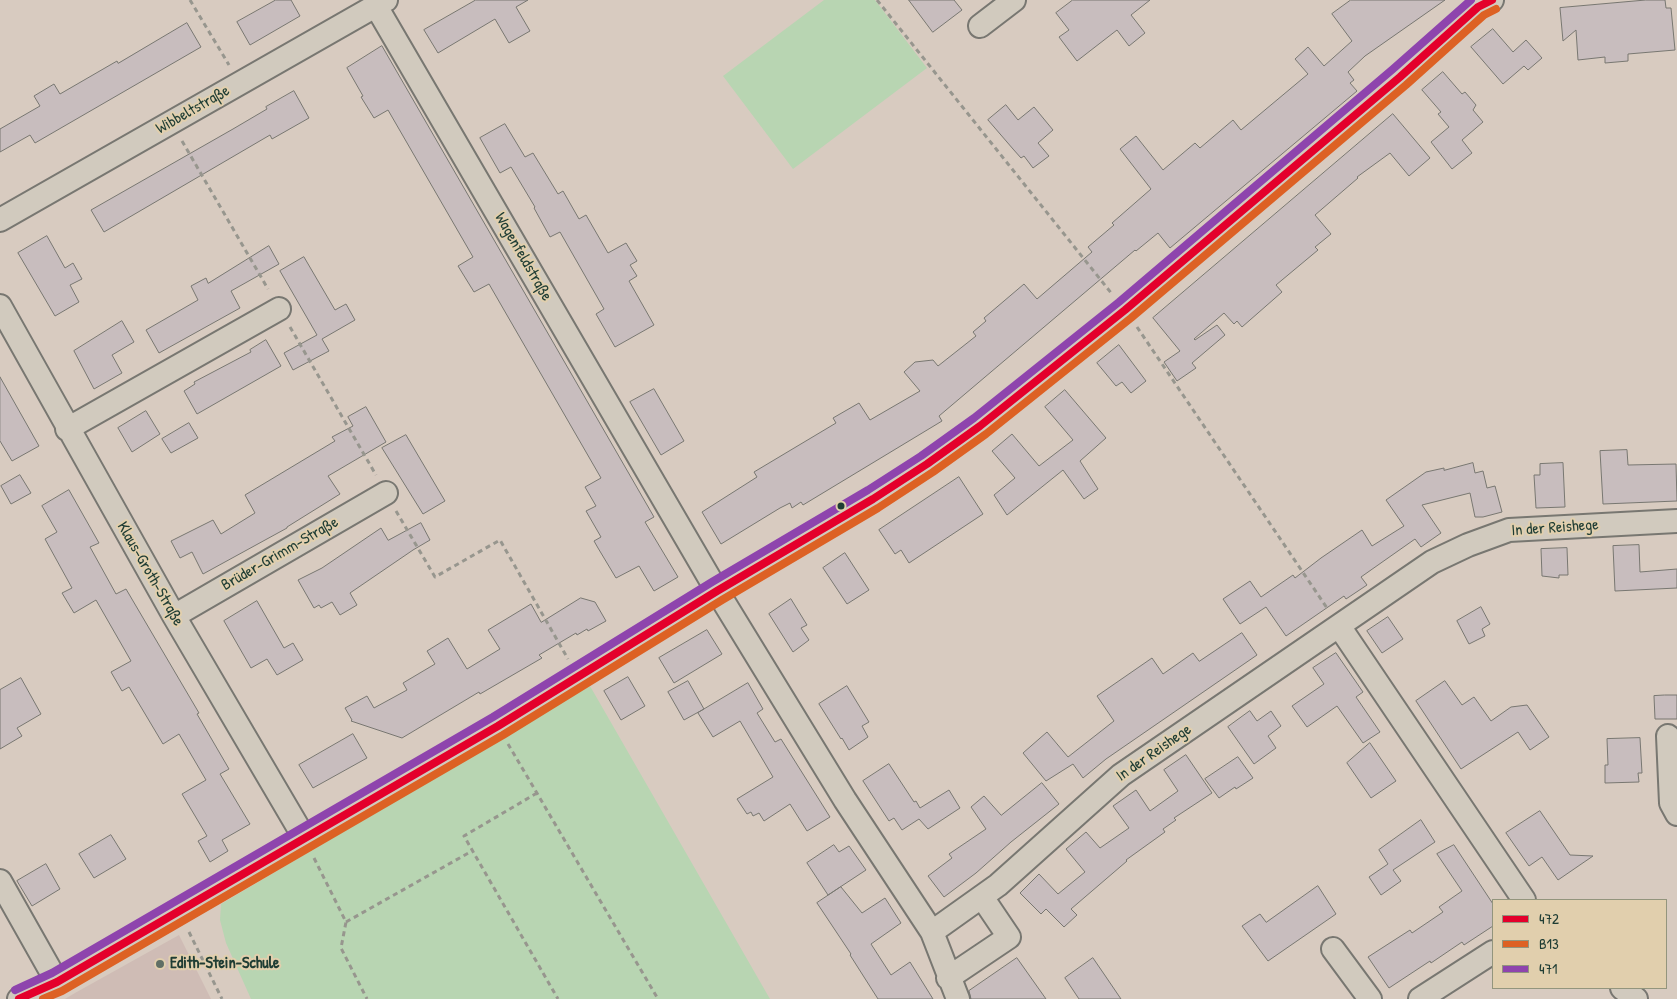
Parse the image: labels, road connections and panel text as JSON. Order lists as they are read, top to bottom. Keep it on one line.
{"streets":{"street":["Wibbeltstraße","Wagenfeldstraße","In der Reishege","Brüder-Grimm-Straße","Klaus-Groth-Straße"]},"crossings":[["Wibbeltstraße","Wagenfeldstraße"],["Wagenfeldstraße","In der Reishege"],["Brüder-Grimm-Straße","Klaus-Groth-Straße"]],"places":["Edith-Stein-Schule"],"lines":["transit line 472","transit line 471","transit line B13"],"legend":["472","B13","471"]}
